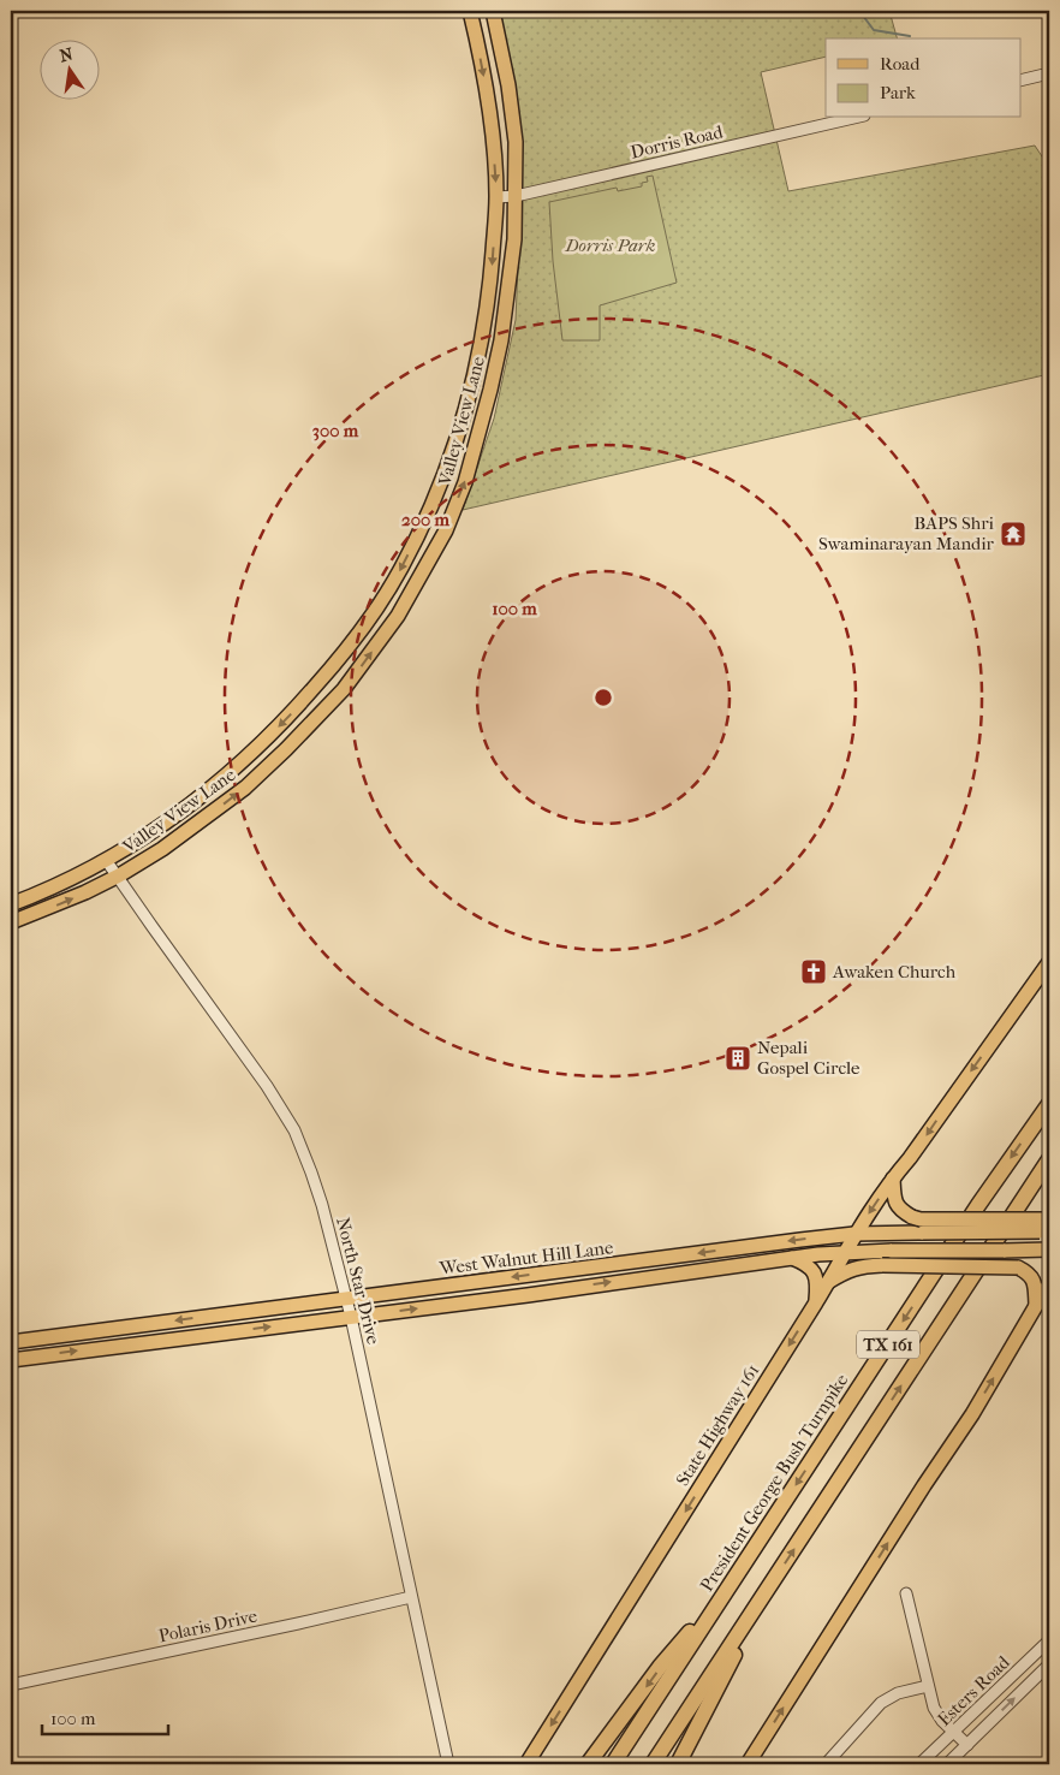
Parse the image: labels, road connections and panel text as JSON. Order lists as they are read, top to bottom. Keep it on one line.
{"streets":{"highway":["TX 161","President George Bush Turnpike"],"main road":["Valley View Lane","West Walnut Hill Lane","State Highway 161"],"street":["Dorris Road","North Star Drive","Polaris Drive","Esters Road"]},"crossings":[["Dorris Road","Valley View Lane"],["Valley View Lane","North Star Drive"],["West Walnut Hill Lane","North Star Drive"],["West Walnut Hill Lane","State Highway 161"],["North Star Drive","Polaris Drive"]],"one_way":["State Highway 161"],"parks":["Dorris Park"],"places":{"temple":["BAPS Shri Swaminarayan Mandir"],"church":["Awaken Church"],"building":["Nepali Gospel Circle"]},"legend":["Road","Park"],"scale_bar":"100 m","north":"top","rings":["300 m","200 m","100 m"]}
